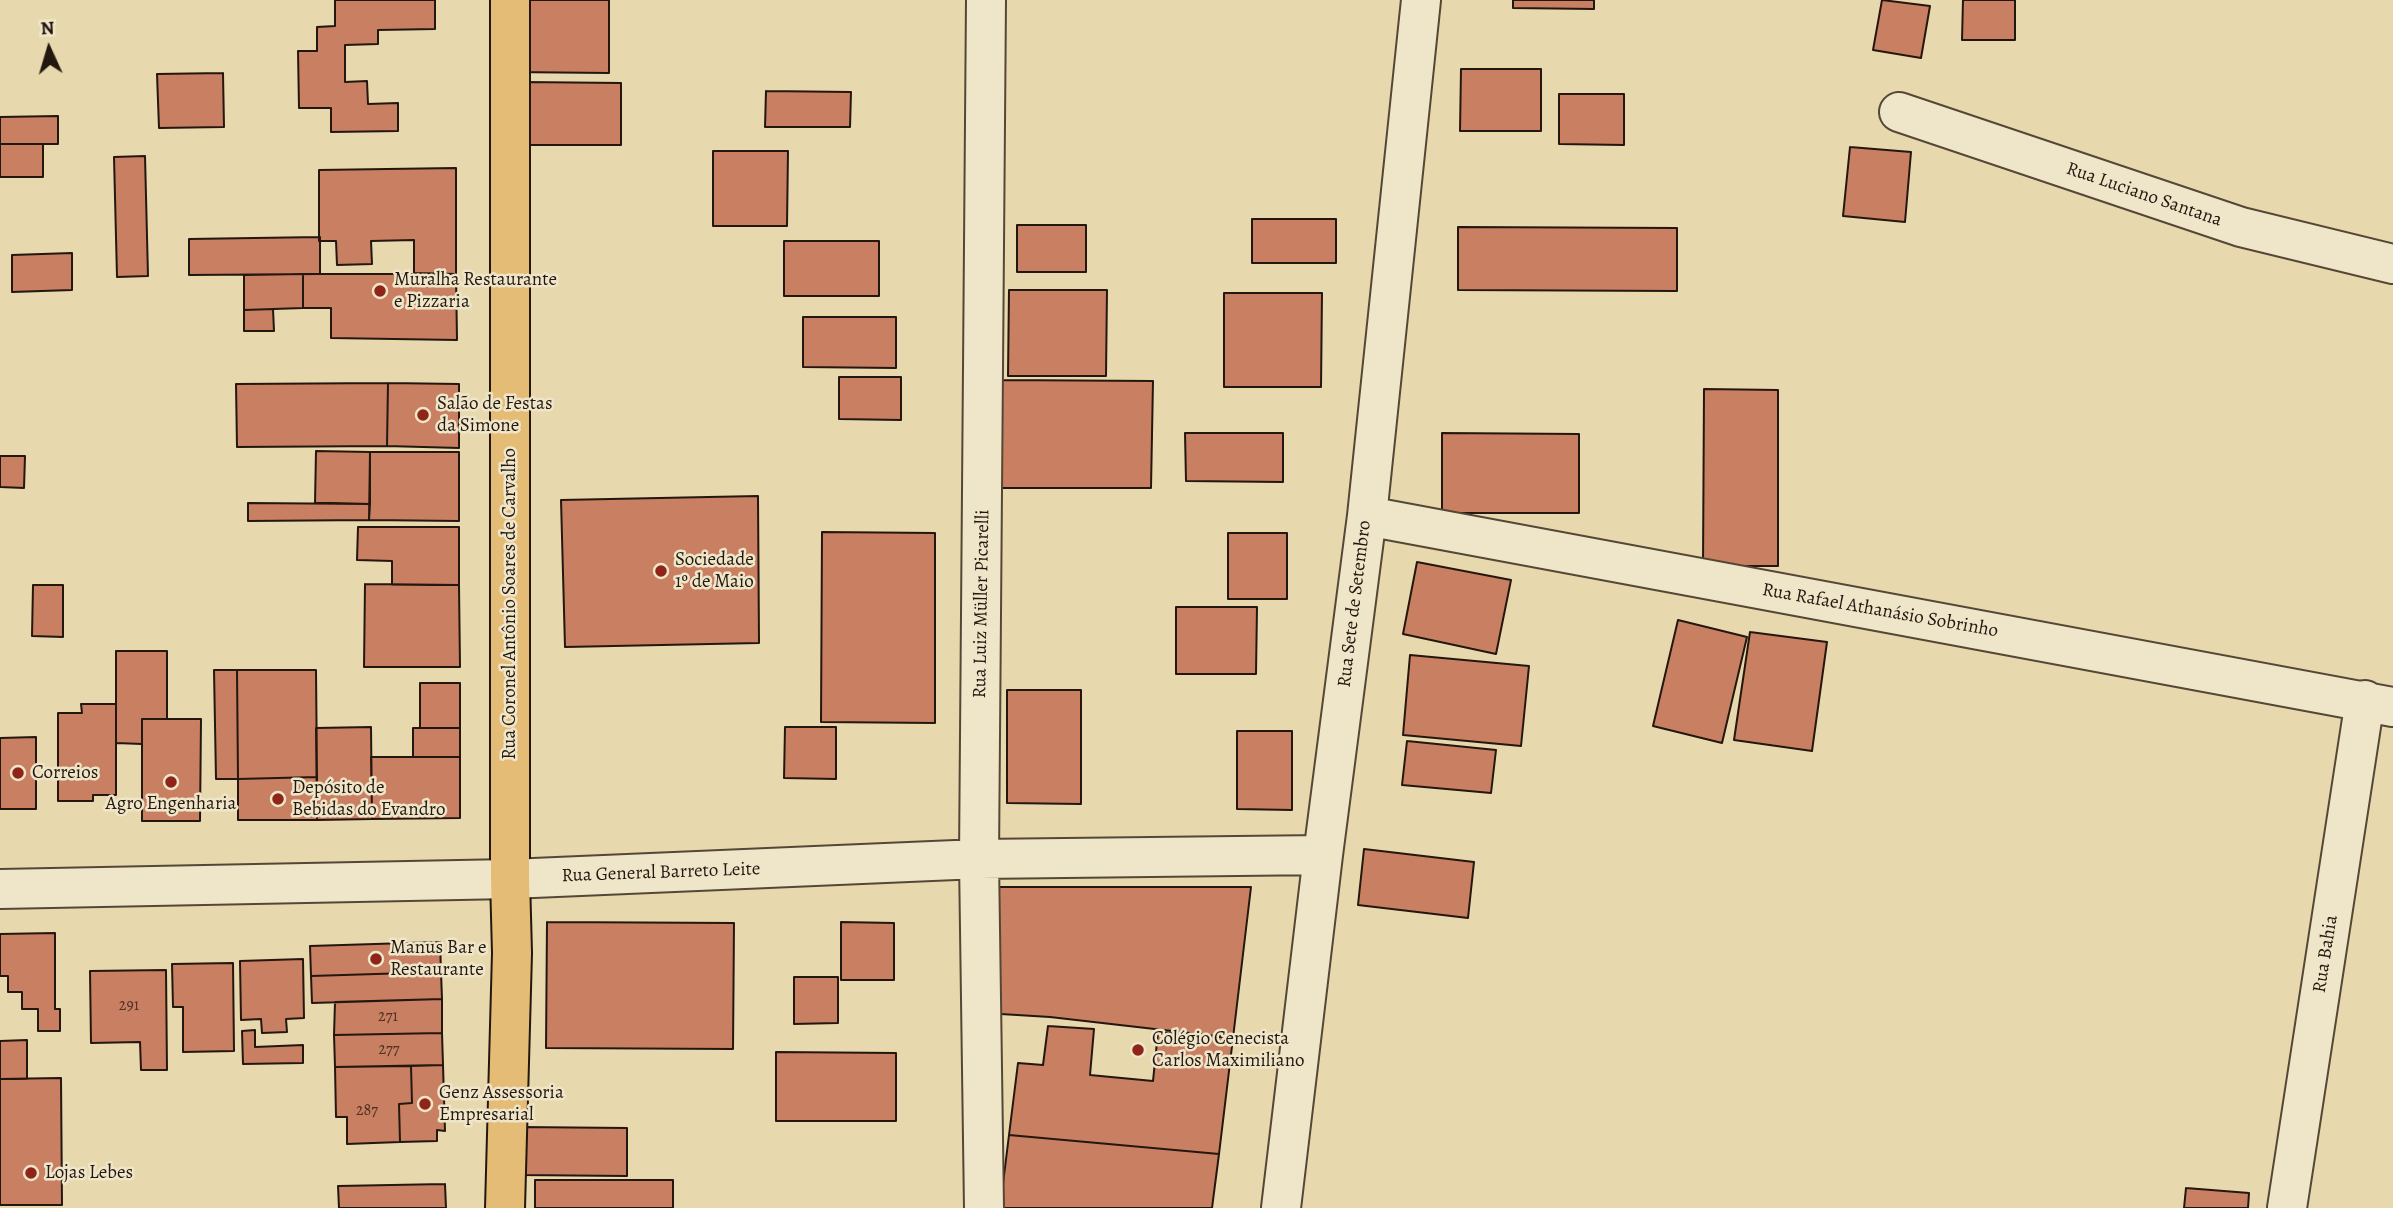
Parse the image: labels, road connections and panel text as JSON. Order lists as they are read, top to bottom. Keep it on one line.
{"streets":{"main road":["Rua Coronel Antônio Soares de Carvalho"],"street":["Rua Luciano Santana","Rua Luiz Müller Picarelli","Rua Sete de Setembro","Rua Rafael Athanásio Sobrinho","Rua General Barreto Leite","Rua Bahia"]},"crossings":[["Rua Coronel Antônio Soares de Carvalho","Rua General Barreto Leite"],["Rua Luiz Müller Picarelli","Rua General Barreto Leite"],["Rua Sete de Setembro","Rua Rafael Athanásio Sobrinho"],["Rua Sete de Setembro","Rua General Barreto Leite"],["Rua Rafael Athanásio Sobrinho","Rua Bahia"]],"places":["Muralha Restaurante e Pizzaria","Salão de Festas da Simone","Sociedade 1º de Maio","Correios","Agro Engenharia","Depósito de Bebidas do Evandro","Manus Bar e Restaurante","Colégio Cenecista Carlos Maximiliano","Genz Assessoria Empresarial","Lojas Lebes"],"house_numbers":["291","271","277","287"],"north":"top"}
